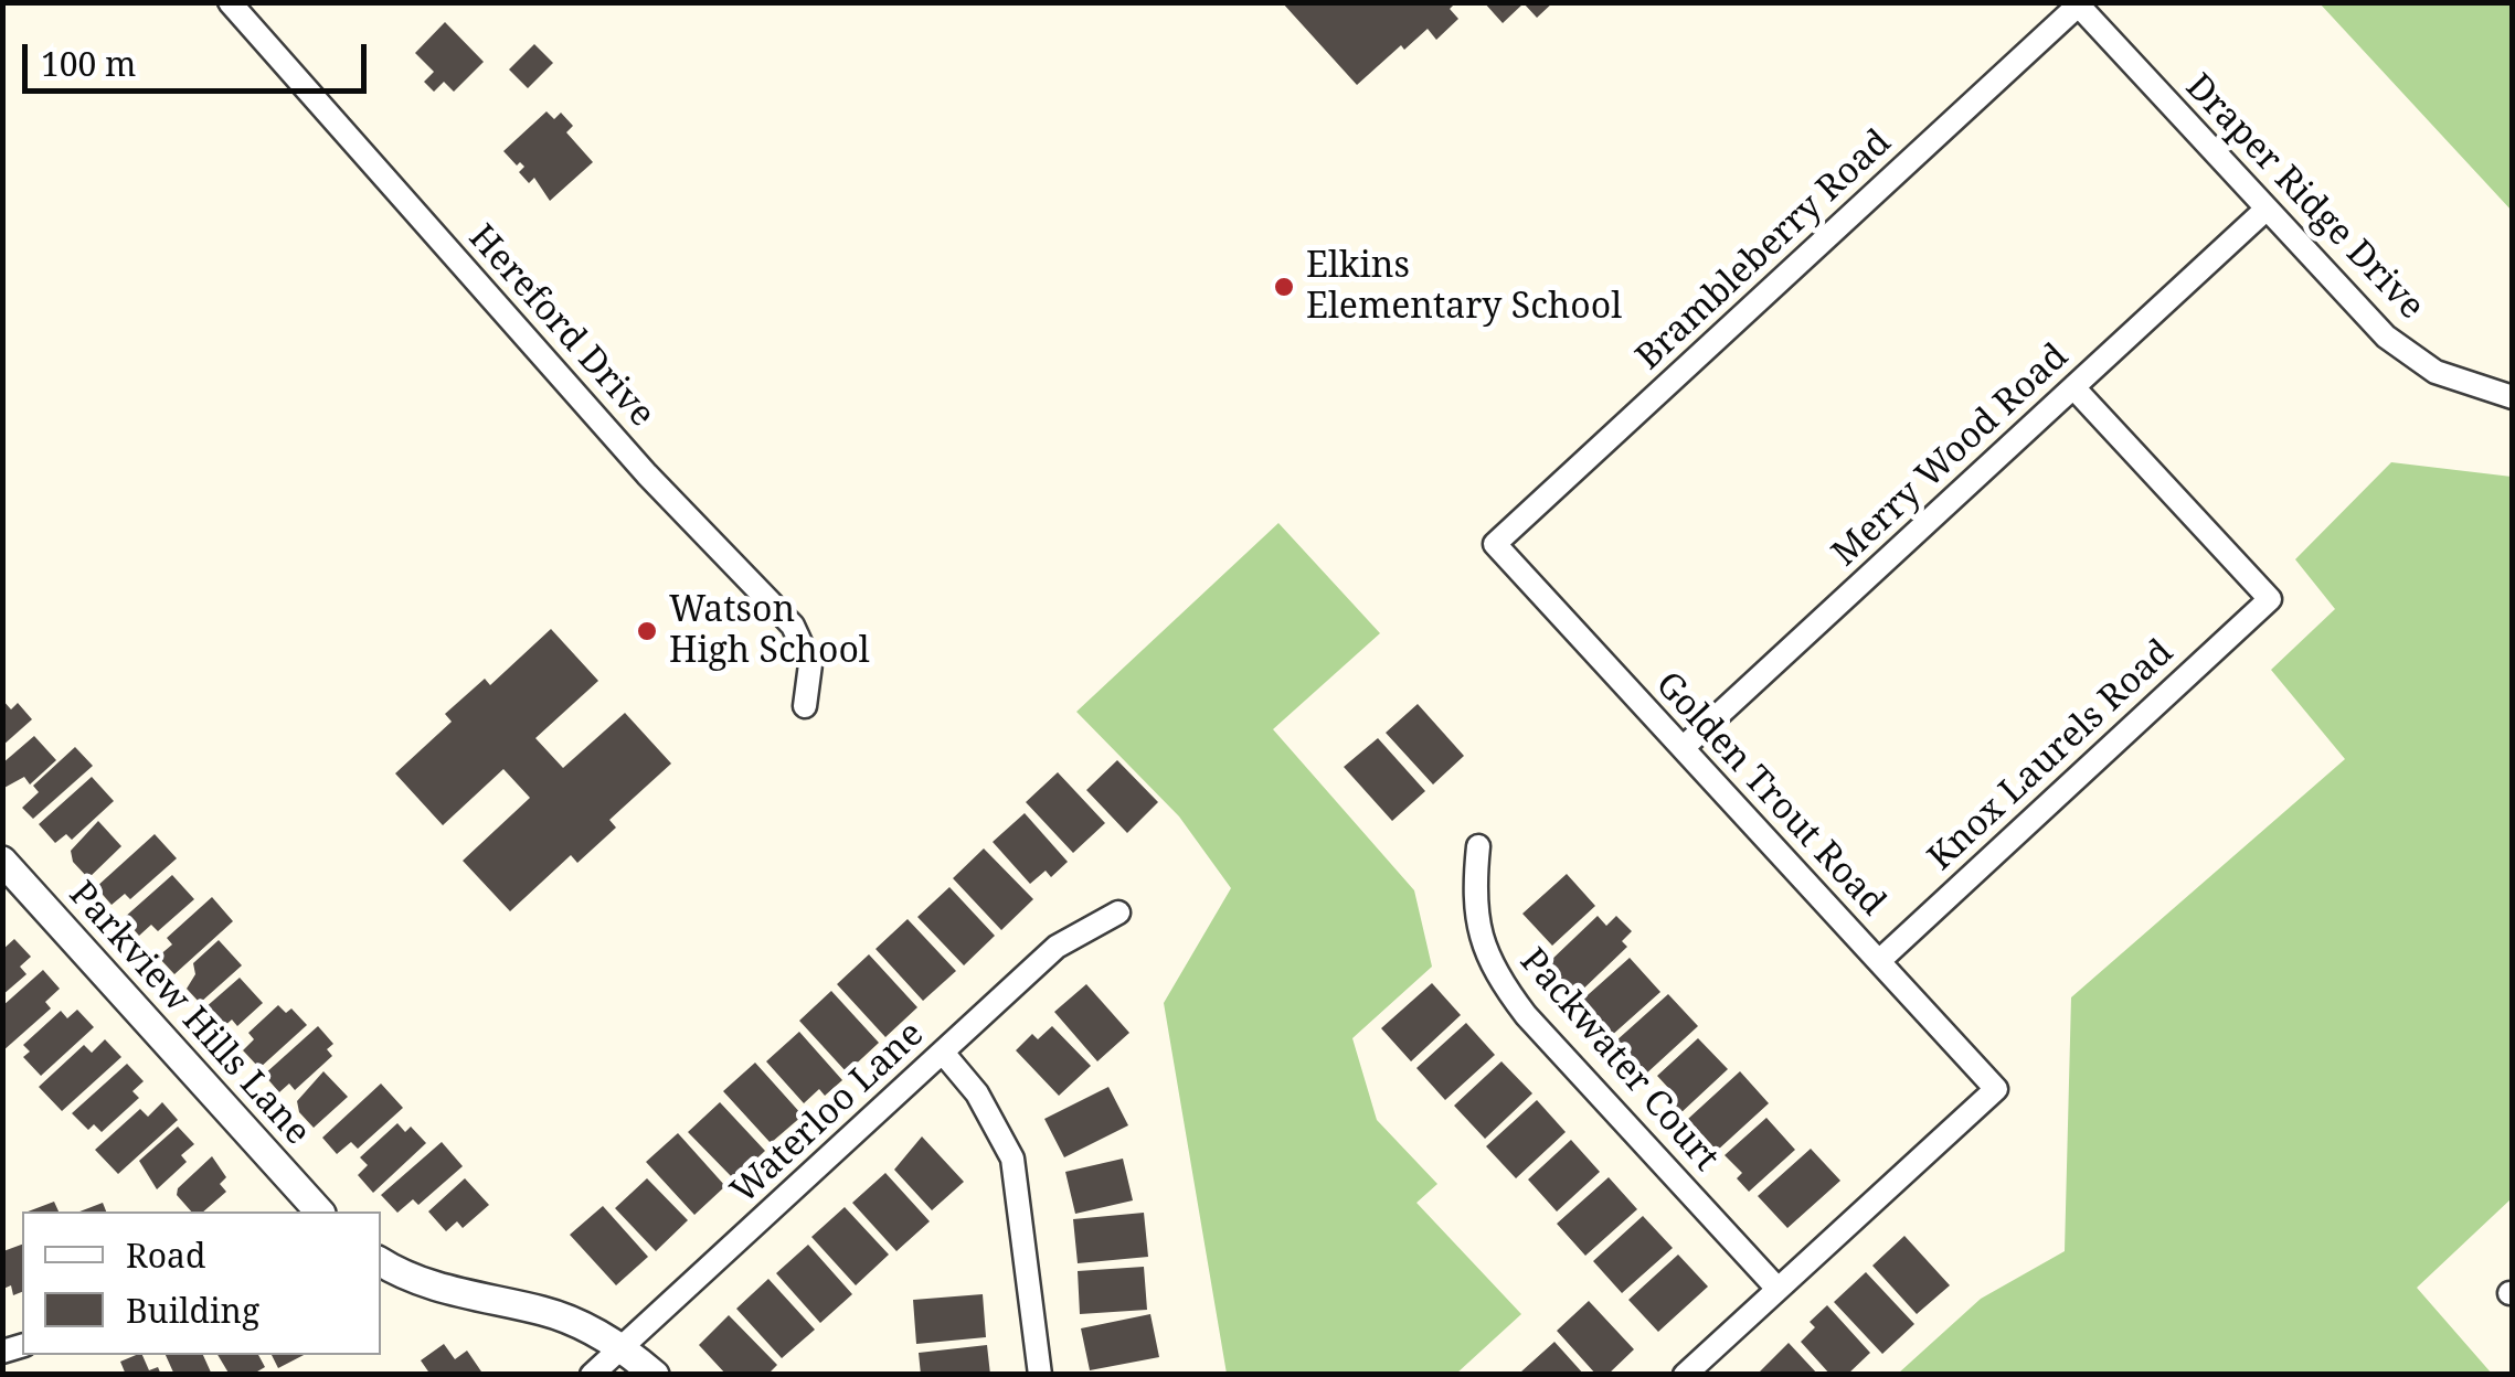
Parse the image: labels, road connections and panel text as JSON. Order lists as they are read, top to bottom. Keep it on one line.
{"streets":{"street":["Draper Ridge Drive","Brambleberry Road","Hereford Drive","Merry Wood Road","Knox Laurels Road","Golden Trout Road","Parkview Hills Lane","Packwater Court","Waterloo Lane"]},"crossings":[["Draper Ridge Drive","Brambleberry Road"],["Draper Ridge Drive","Merry Wood Road"],["Brambleberry Road","Golden Trout Road"],["Merry Wood Road","Knox Laurels Road"],["Merry Wood Road","Golden Trout Road"],["Knox Laurels Road","Golden Trout Road"],["Golden Trout Road","Packwater Court"]],"places":["Elkins Elementary School","Watson High School"],"legend":["Road","Building"],"scale_bar":"100 m"}
